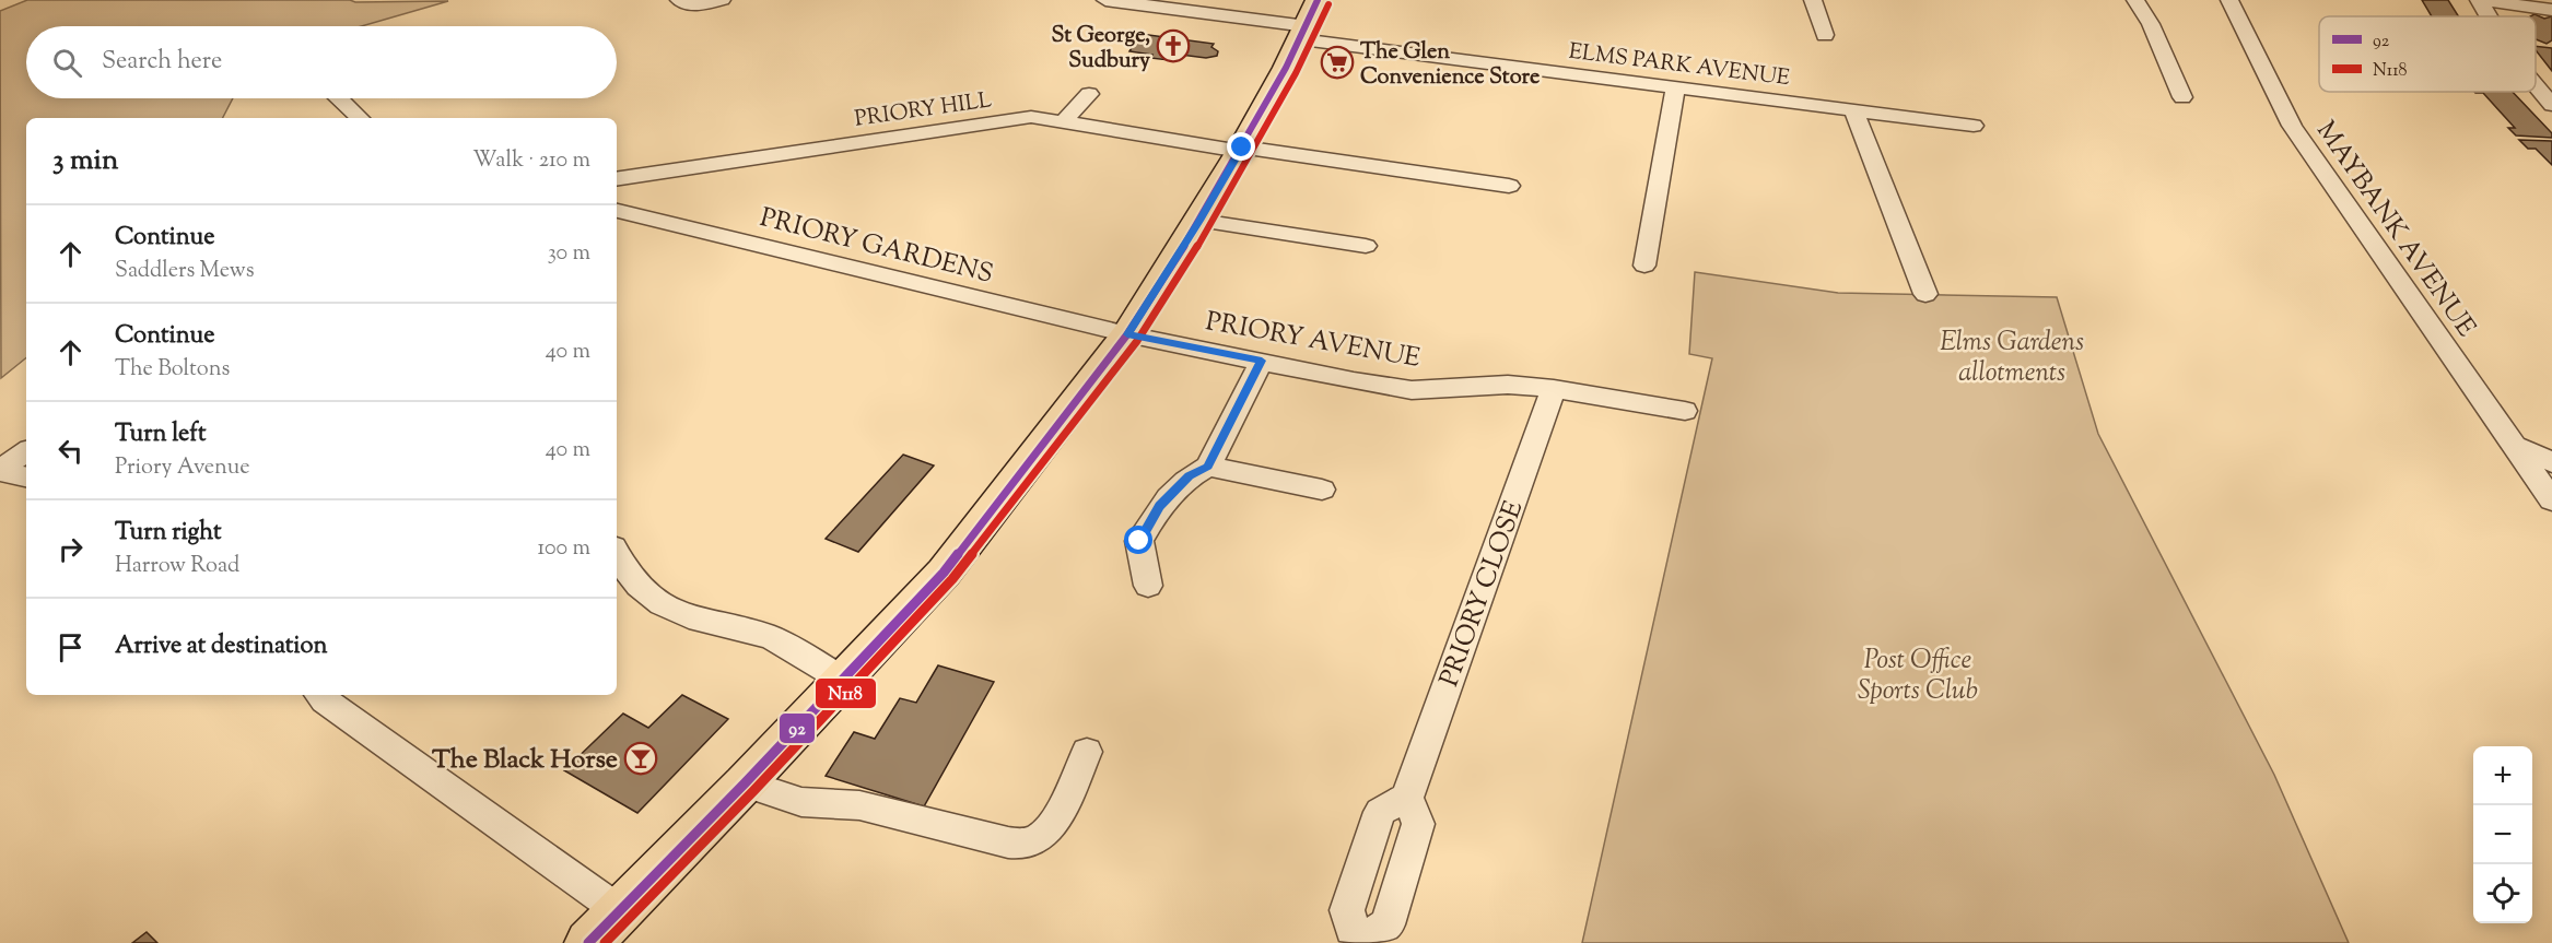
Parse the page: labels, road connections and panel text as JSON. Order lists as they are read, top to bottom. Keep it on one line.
{"streets":{"street":["ELMS PARK AVENUE","PRIORY HILL","MAYBANK AVENUE","PRIORY GARDENS","PRIORY AVENUE","PRIORY CLOSE"]},"crossings":[["PRIORY GARDENS","PRIORY AVENUE"],["PRIORY AVENUE","PRIORY CLOSE"]],"parks":["Elms Gardens allotments","Post Office Sports Club"],"places":{"church":["St George, Sudbury"],"supermarket":["The Glen Convenience Store"],"bar":["The Black Horse"]},"lines":["transit line 92","transit line N118"],"legend":["92","N118"],"page":{"search":"Search here","heading":["3 min","Walk · 210 m"],"list":[["Continue","Saddlers Mews","30 m"],["Continue","The Boltons","40 m"],["Turn left","Priory Avenue","40 m"],["Turn right","Harrow Road","100 m"],"Arrive at destination"],"map_buttons":["+","−"]}}
